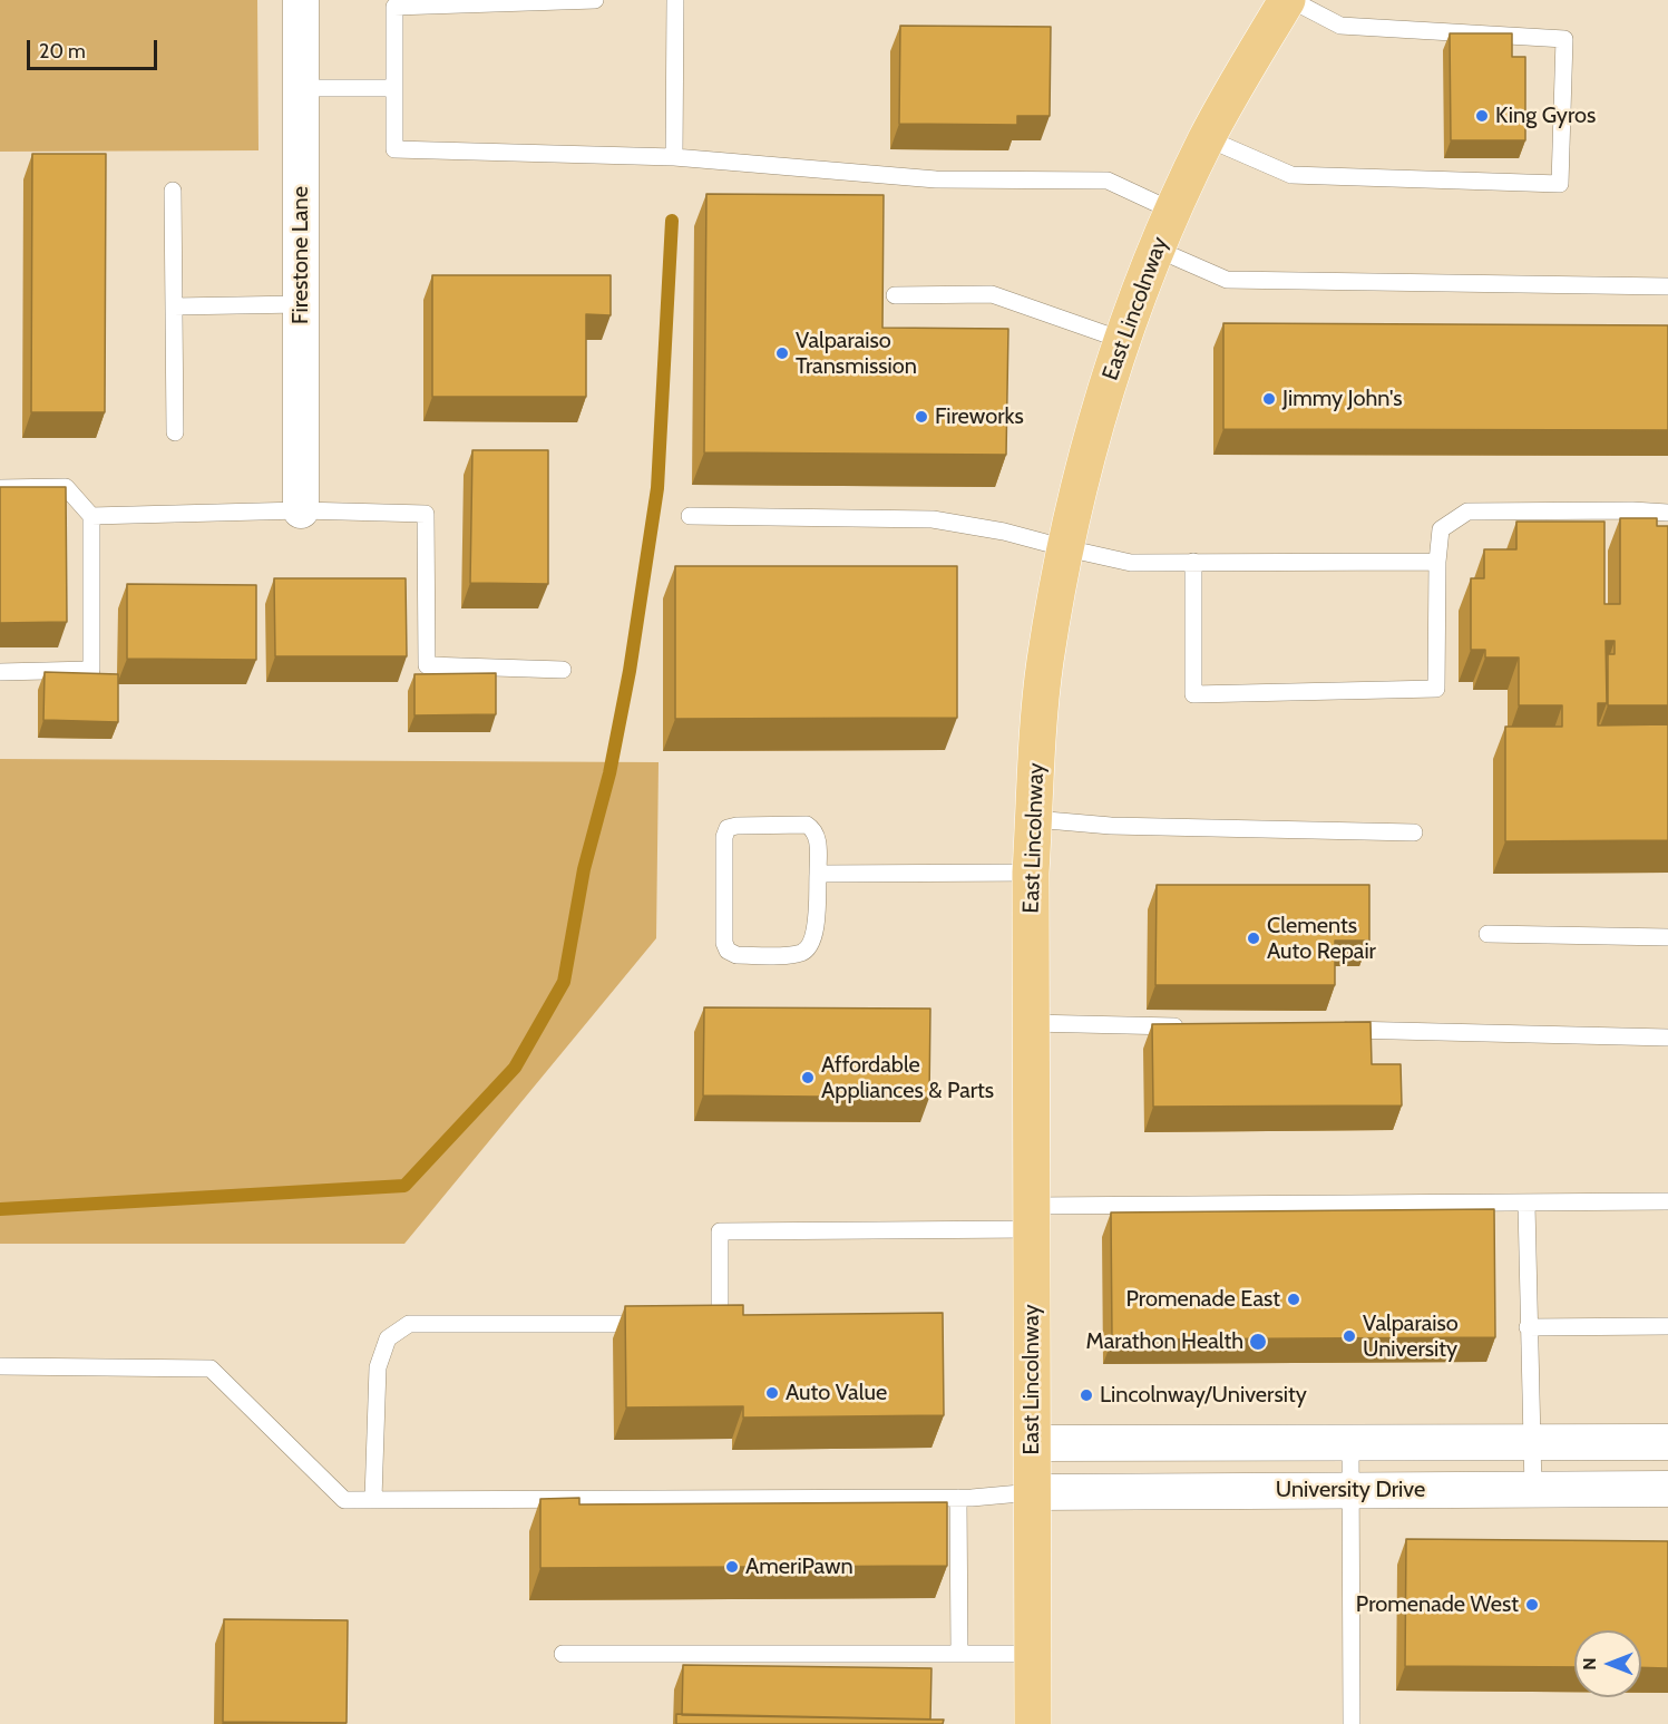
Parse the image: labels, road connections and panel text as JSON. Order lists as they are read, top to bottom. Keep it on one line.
{"streets":{"main road":["East Lincolnway"],"street":["Firestone Lane","University Drive"]},"crossings":[["East Lincolnway","University Drive"]],"places":["King Gyros","Valparaiso Transmission","Jimmy John's","Fireworks","Clements Auto Repair","Affordable Appliances & Parts","Promenade East","Valparaiso University","Marathon Health","Auto Value","Lincolnway/University","AmeriPawn","Promenade West"],"scale_bar":"20 m","north":"left"}
